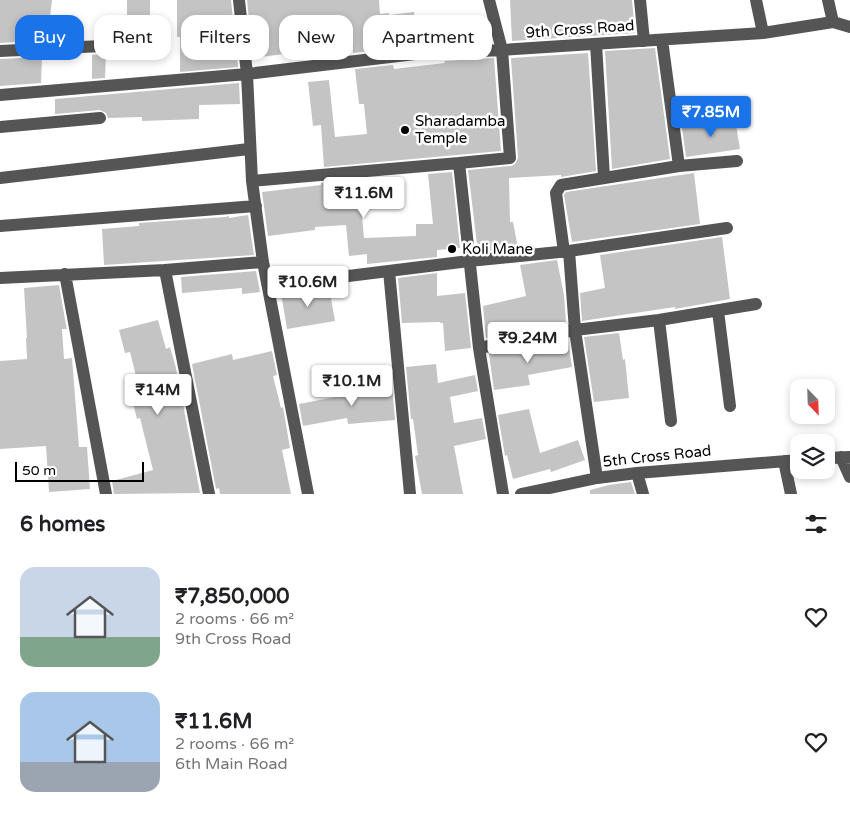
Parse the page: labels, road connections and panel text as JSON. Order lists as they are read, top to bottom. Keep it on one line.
{"streets":{"street":["9th Cross Road","5th Cross Road"]},"places":["Sharadamba Temple","Koli Mane"],"scale_bar":"50 m","north":"bottom right","page":{"chip":["Buy","Rent","Filters","New","Apartment"],"price":["₹7.85M","₹11.6M","₹10.6M","₹9.24M","₹10.1M","₹14M"],"scale":"50 m","heading":"6 homes","list":[{"name":"₹7,850,000","note":"2 rooms · 66 m² · 9th Cross Road"},{"name":"₹11.6M","note":"2 rooms · 66 m² · 6th Main Road"}]}}
